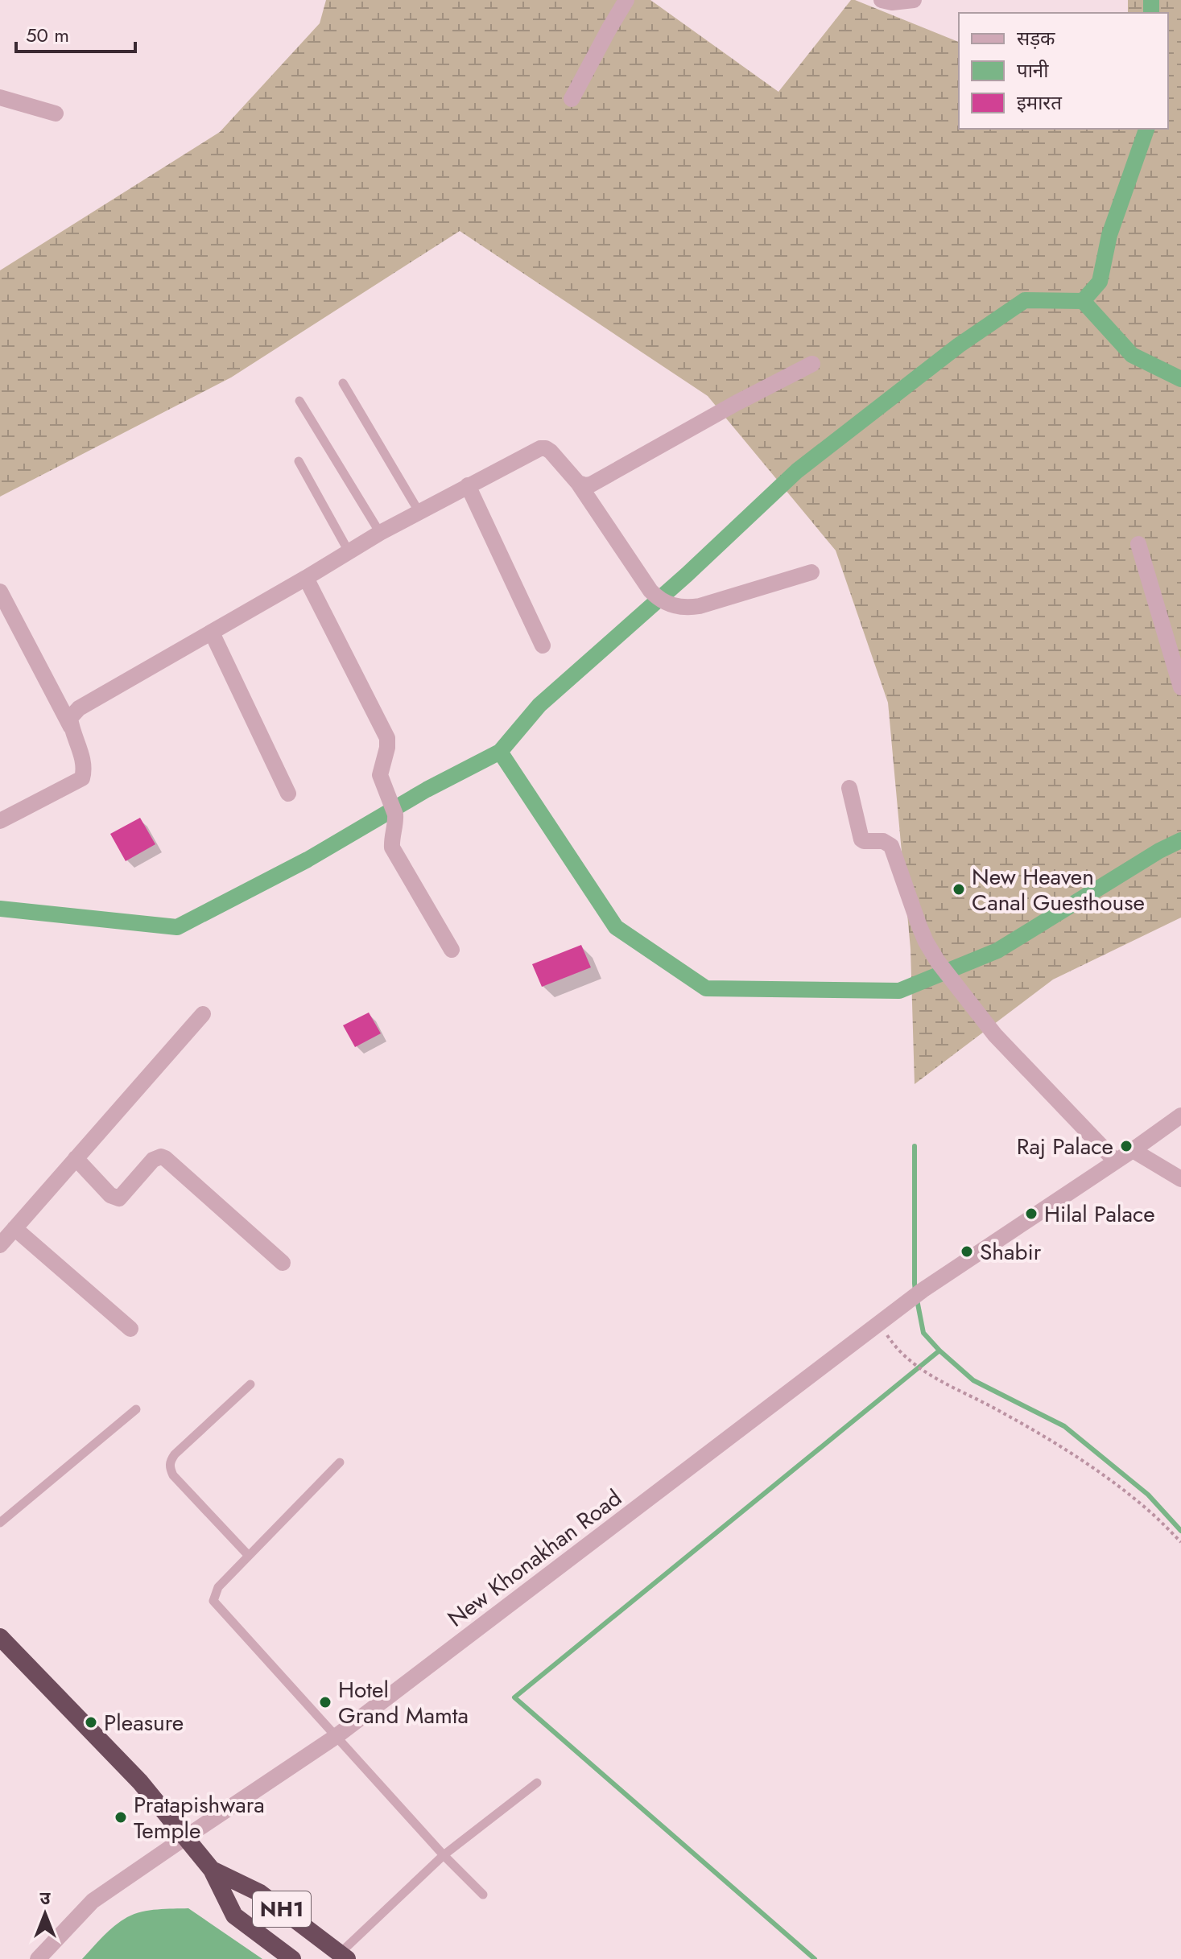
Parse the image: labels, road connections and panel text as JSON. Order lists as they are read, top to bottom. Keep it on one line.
{"streets":{"highway":["NH1"],"street":["New Khonakhan Road"]},"crossings":[["New Khonakhan Road","NH1"]],"places":["New Heaven Canal Guesthouse","Raj Palace","Hilal Palace","Shabir","Hotel Grand Mamta","Pleasure","Pratapishwara Temple"],"legend":["सड़क","पानी","इमारत"],"scale_bar":"50 m","north":"top"}
